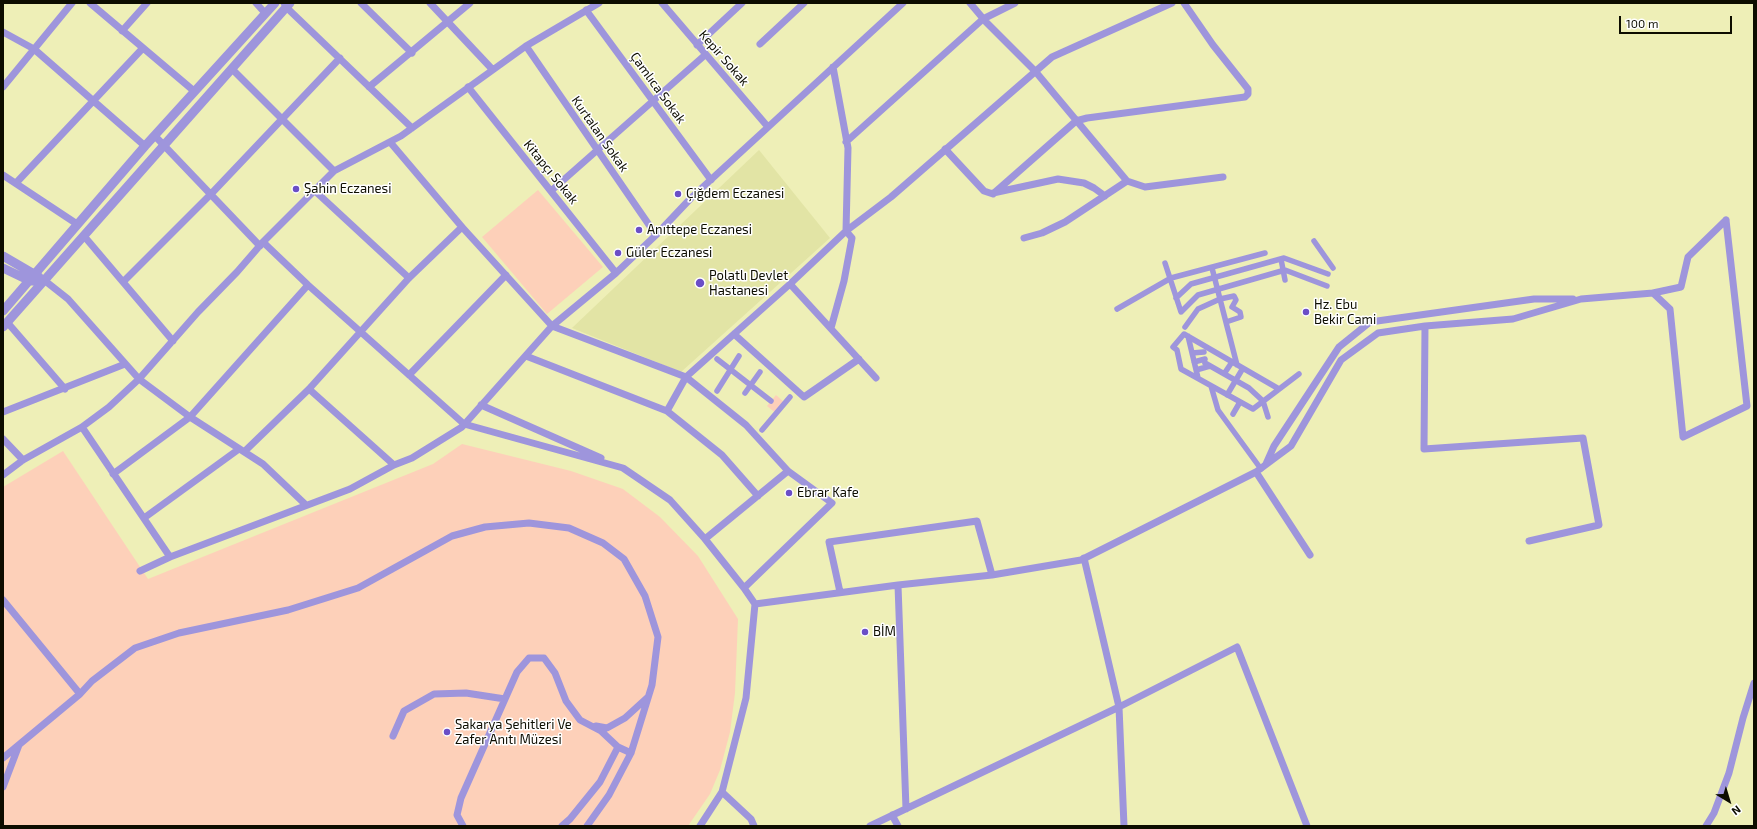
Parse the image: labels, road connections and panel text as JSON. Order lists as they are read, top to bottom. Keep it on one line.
{"streets":{"street":["Kepir Sokak","Çamlıca Sokak","Kurtalan Sokak","Kitapçı Sokak"]},"places":["Şahin Eczanesi","Çiğdem Eczanesi","Anıttepe Eczanesi","Güler Eczanesi","Polatlı Devlet Hastanesi","Hz. Ebu Bekir Cami","Ebrar Kafe","BİM","Sakarya Şehitleri Ve Zafer Anıtı Müzesi"],"scale_bar":"100 m","north":"bottom right"}
